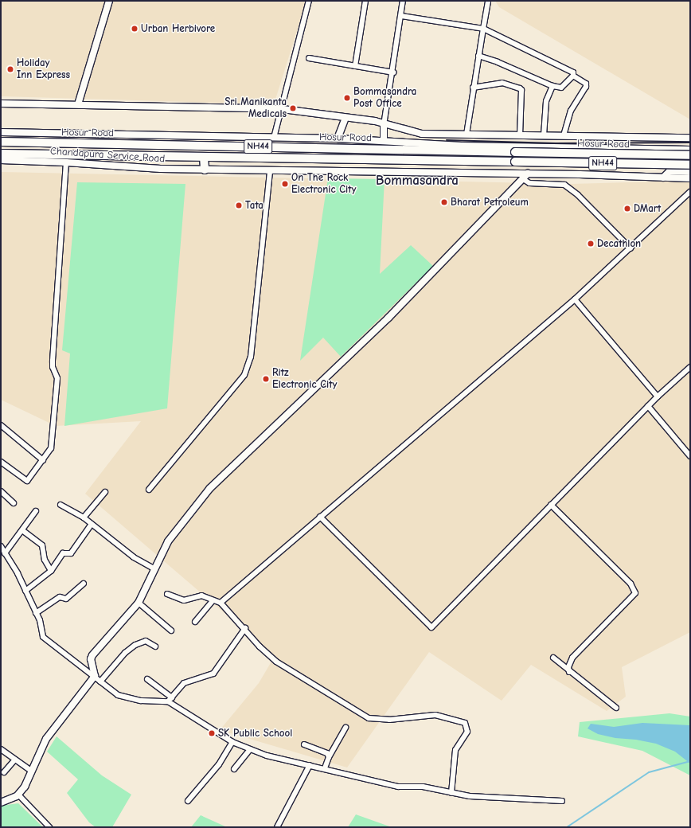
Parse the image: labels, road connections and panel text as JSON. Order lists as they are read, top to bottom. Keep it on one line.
{"streets":{"highway":["Hosur Road","NH44"],"street":["Chandapura Service Road"]},"districts":["Bommasandra"],"places":["Urban Herbivore","Holiday Inn Express","Bommasandra Post Office","Sri Manikanta Medicals","On The Rock Electronic City","Bharat Petroleum","Tata","DMart","Decathlon","Ritz Electronic City","SK Public School"]}
